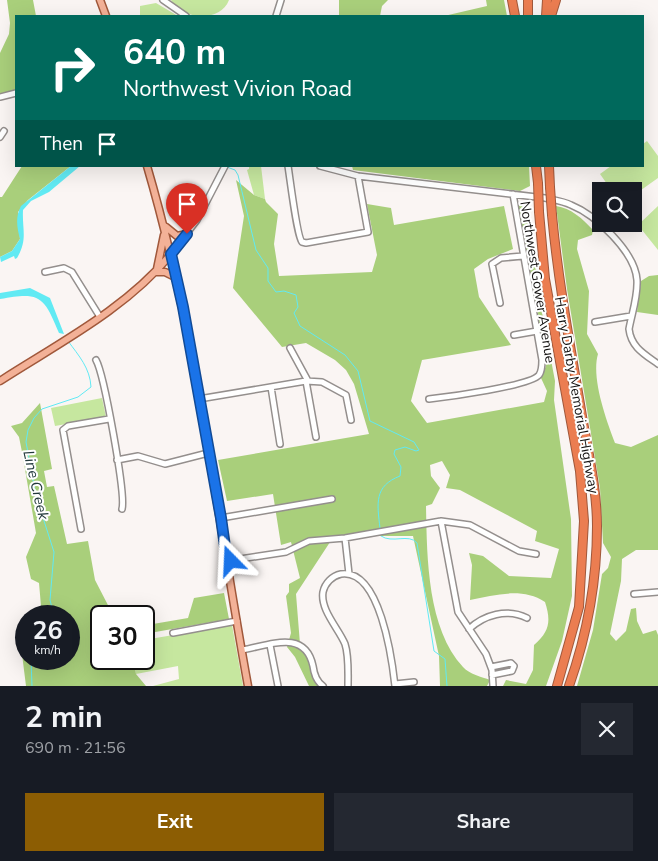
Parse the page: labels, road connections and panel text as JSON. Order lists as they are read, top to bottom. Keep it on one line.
{"streets":{"highway":["Harry Darby Memorial Highway"],"street":["Northwest Gower Avenue"]},"water":["Line Creek"],"page":{"turn":["640 m","Northwest Vivion Road"],"then":"Then","speed":"26 km/h","limit":"30","heading":["2 min","690 m · 21:56"],"buttons":["Exit","Share"]}}
